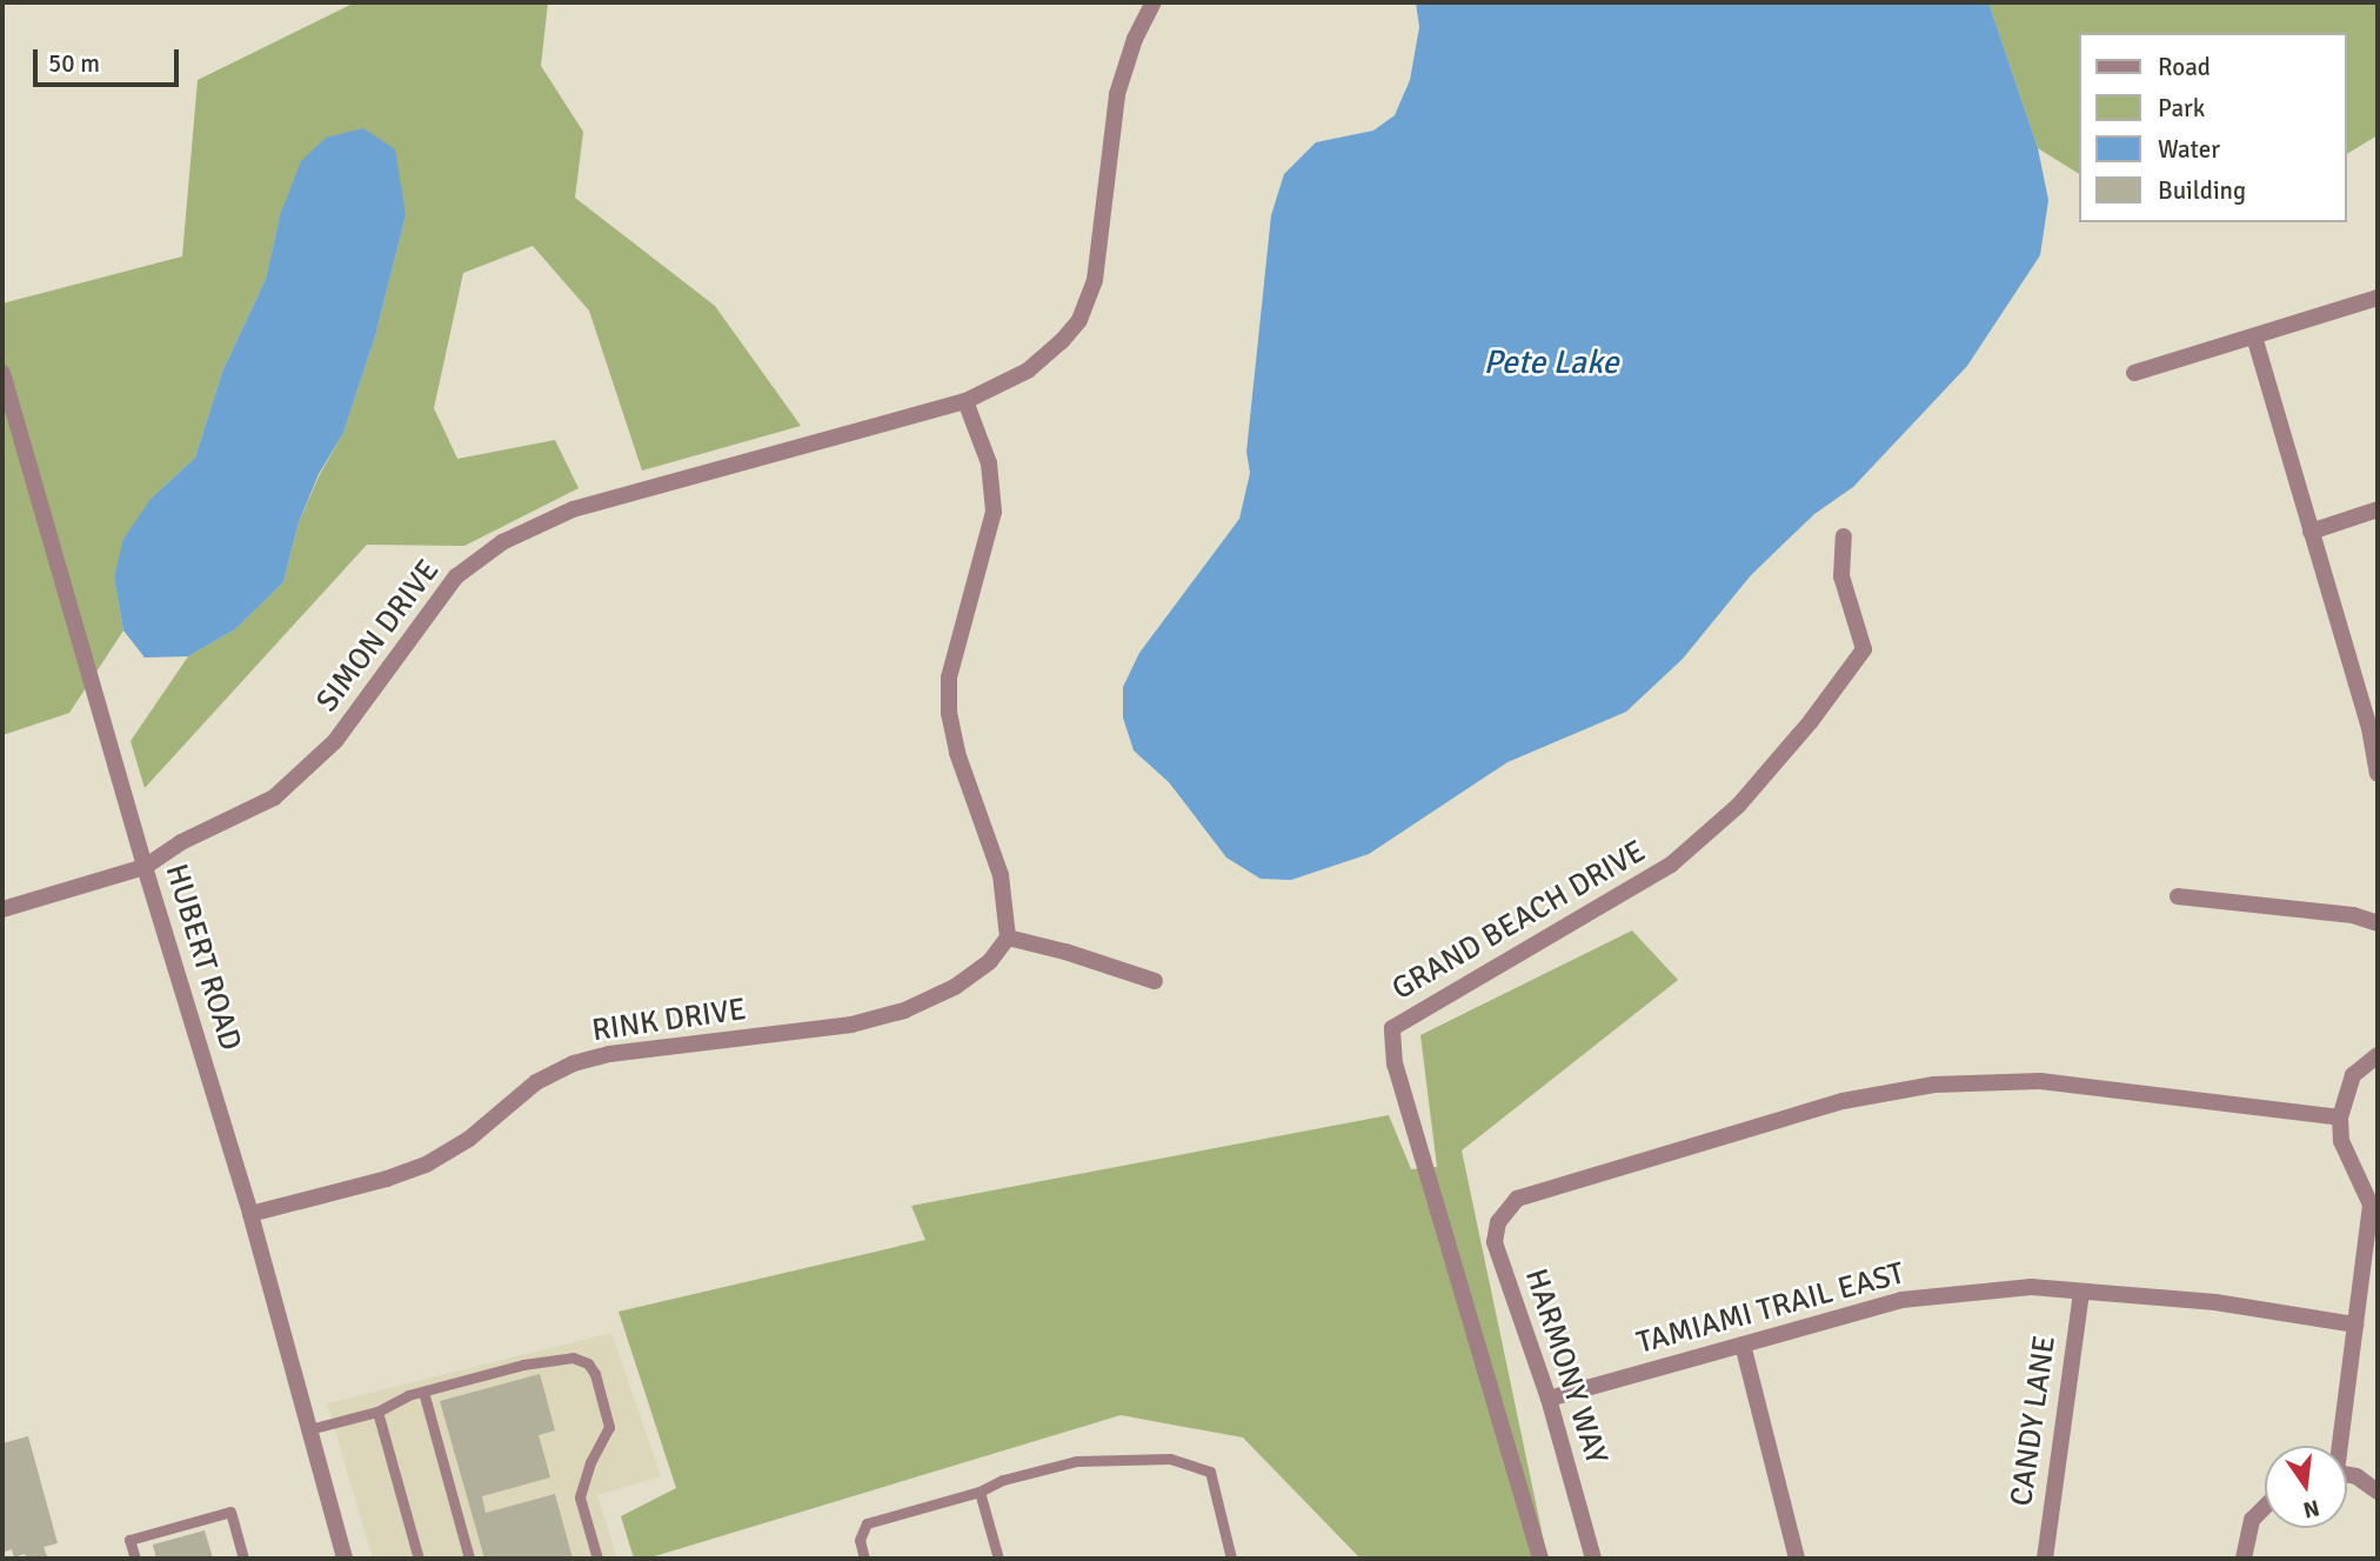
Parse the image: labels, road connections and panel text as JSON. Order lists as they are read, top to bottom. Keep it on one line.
{"streets":{"street":["SIMON DRIVE","GRAND BEACH DRIVE","HUBERT ROAD","RINK DRIVE","TAMIAMI TRAIL EAST","HARMONY WAY","CANDY LANE"]},"crossings":[["SIMON DRIVE","HUBERT ROAD"],["HUBERT ROAD","RINK DRIVE"],["TAMIAMI TRAIL EAST","HARMONY WAY"],["TAMIAMI TRAIL EAST","CANDY LANE"]],"water":["Pete Lake"],"legend":["Road","Park","Water","Building"],"scale_bar":"50 m","north":"bottom"}
